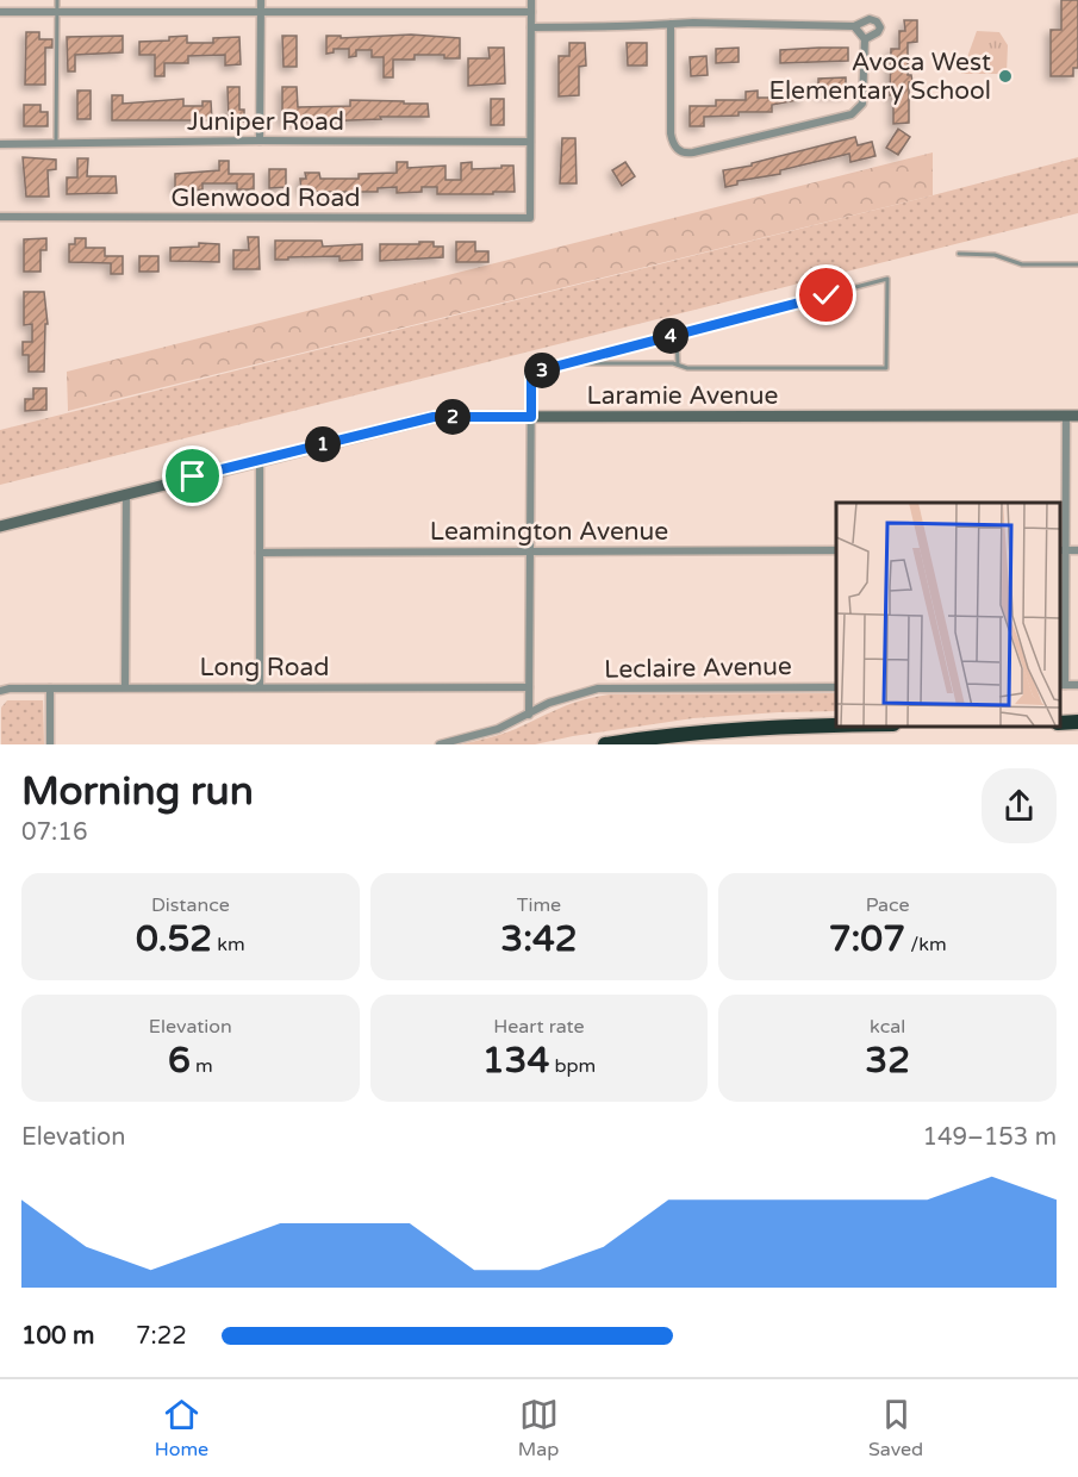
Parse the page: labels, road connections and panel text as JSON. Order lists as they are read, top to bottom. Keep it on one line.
{"streets":{"street":["Juniper Road","Glenwood Road","Laramie Avenue","Leamington Avenue","Long Road","Leclaire Avenue"]},"crossings":[["Juniper Road","Glenwood Road"]],"places":["Avoca West Elementary School"],"page":{"pins":["4","3","2","1"],"heading":["Morning run","07:16"],"stats":[["Distance","0.52 km"],["Time","3:42"],["Pace","7:07 /km"],["Elevation","6 m"],["Heart rate","134 bpm"],["kcal","32"]],"chart":["Elevation","149–153 m"],"list":[{"name":"100 m","note":"7:22"}],"tabs":["Home","Map","Saved"]}}
